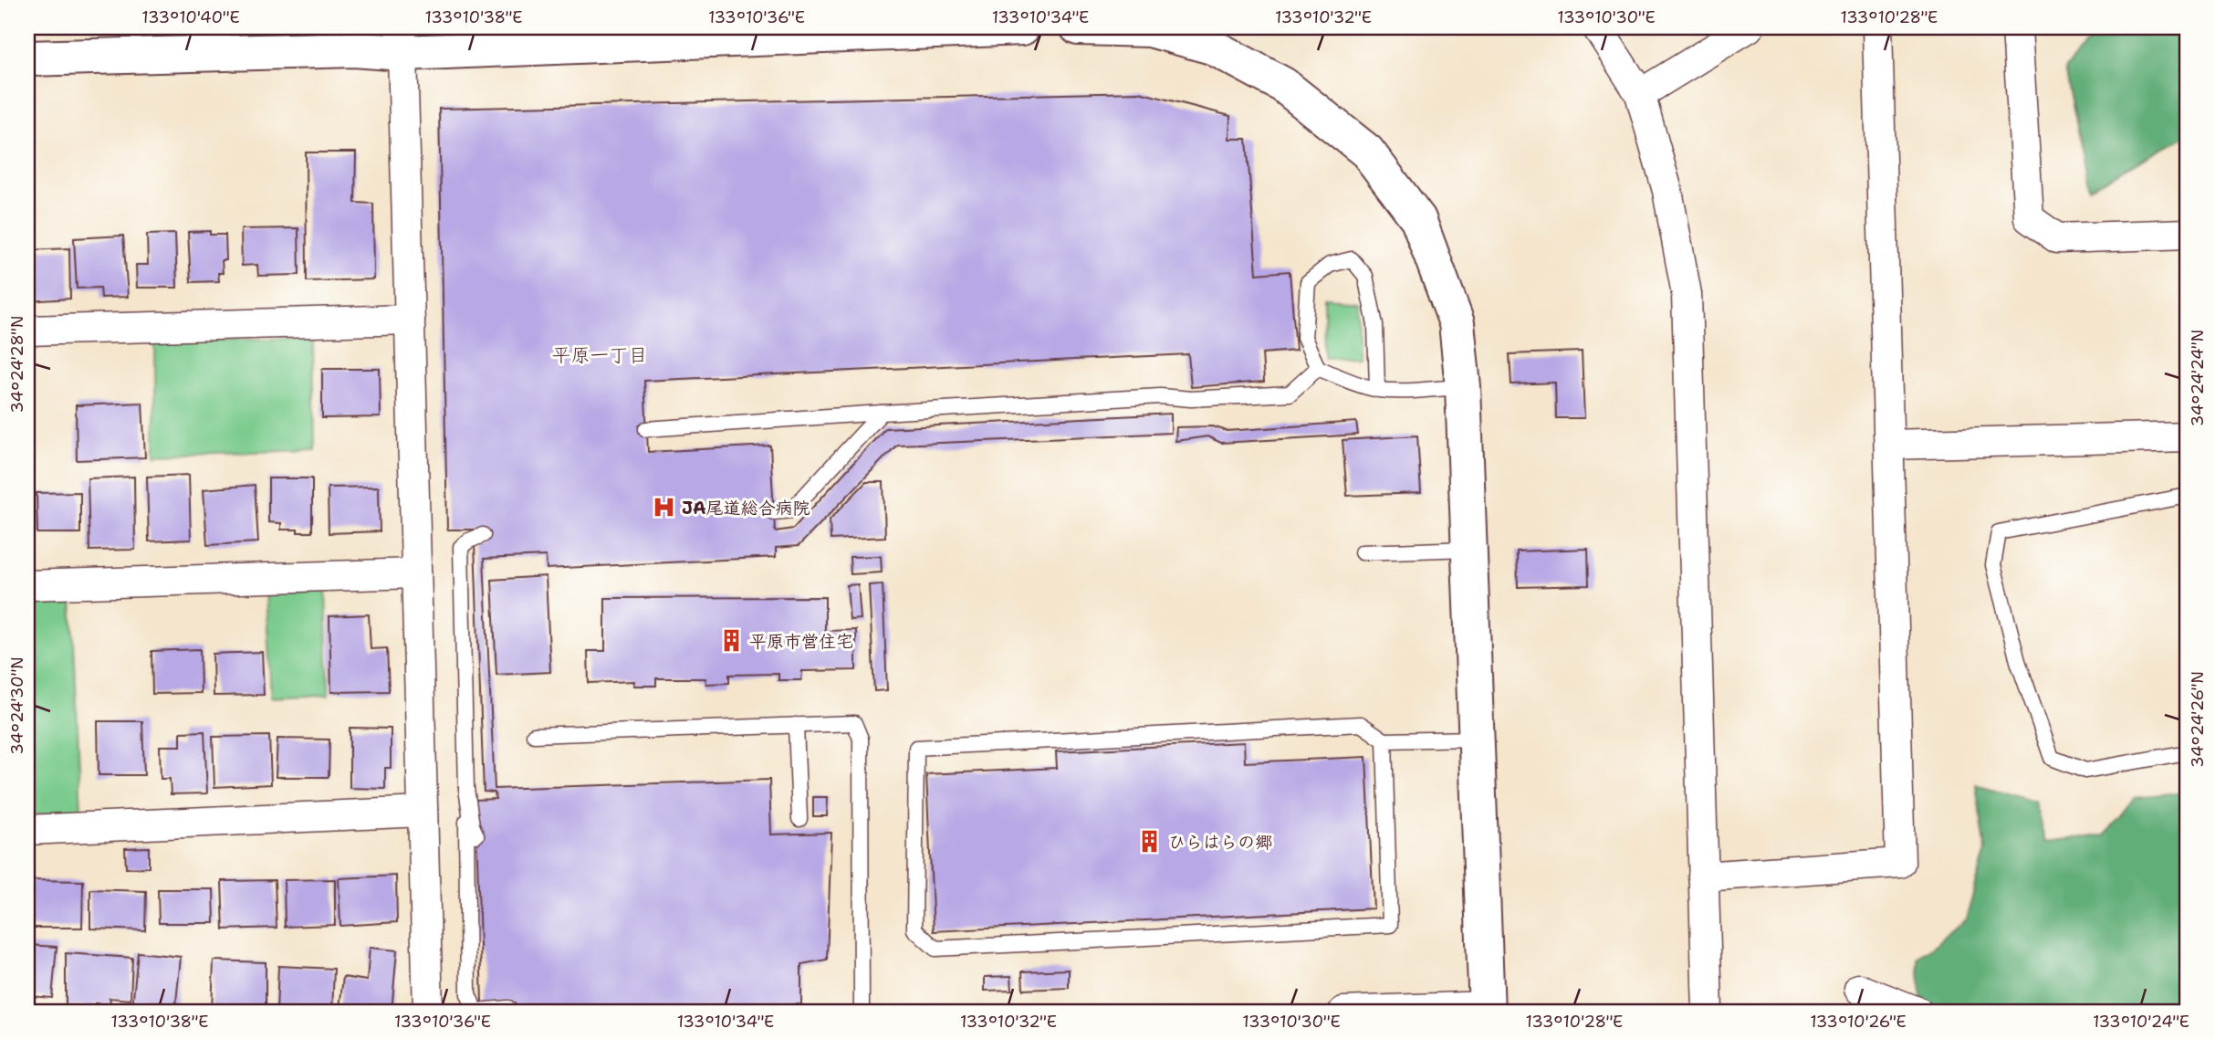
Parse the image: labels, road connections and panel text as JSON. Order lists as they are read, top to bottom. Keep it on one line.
{"districts":["平原一丁目"],"places":{"hospital":["JA尾道総合病院"],"building":["平原市営住宅","ひらはらの郷"]},"coordinates":["133°10'40\"E","133°10'38\"E","133°10'36\"E","133°10'34\"E","133°10'32\"E","133°10'30\"E","133°10'28\"E","34°24'28\"N","34°24'24\"N","34°24'30\"N","34°24'26\"N","133°10'26\"E","133°10'24\"E"]}
